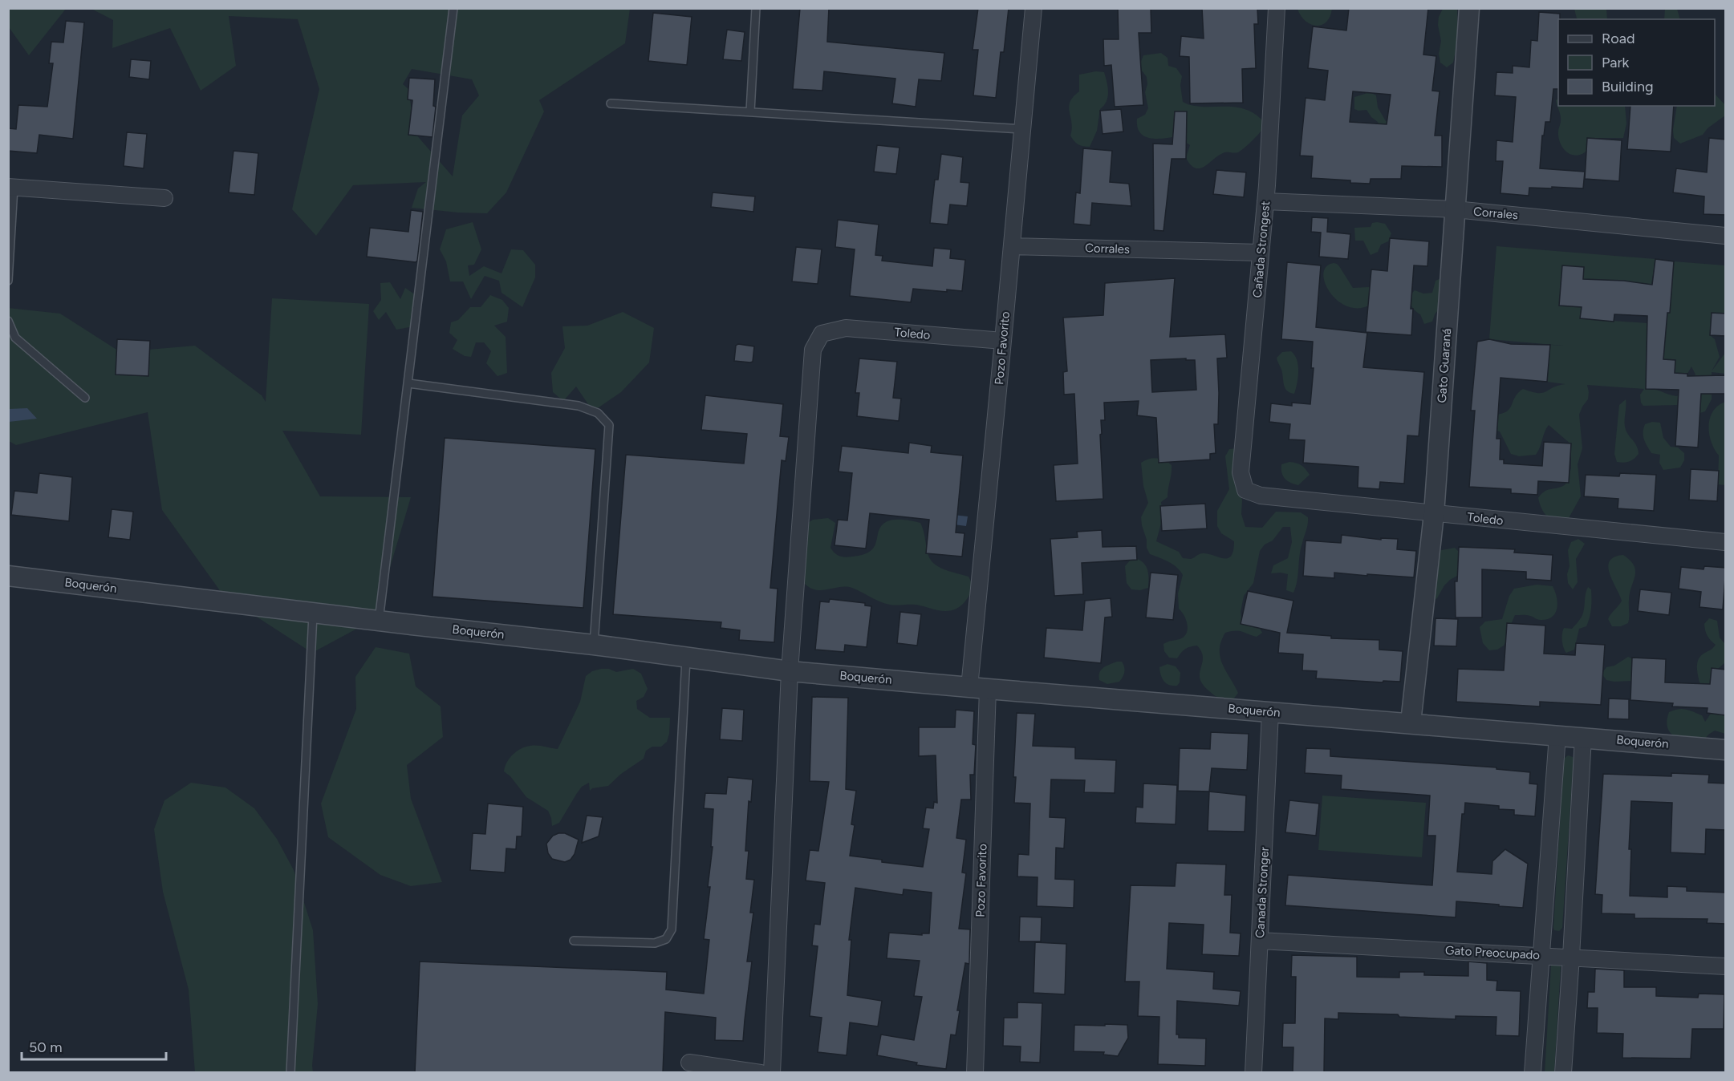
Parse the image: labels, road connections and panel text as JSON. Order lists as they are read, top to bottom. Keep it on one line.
{"streets":{"street":["Corrales","Cañada Strongest","Toledo","Pozo Favorito","Gato Guaraná","Boquerón","Canada Stronger","Gato Preocupado"]},"crossings":[["Corrales","Cañada Strongest"],["Corrales","Pozo Favorito"],["Corrales","Gato Guaraná"],["Cañada Strongest","Toledo"],["Toledo","Pozo Favorito"],["Toledo","Gato Guaraná"],["Toledo","Boquerón"],["Pozo Favorito","Boquerón"],["Gato Guaraná","Boquerón"],["Boquerón","Canada Stronger"],["Canada Stronger","Gato Preocupado"]],"legend":["Road","Park","Building"],"scale_bar":"50 m"}
